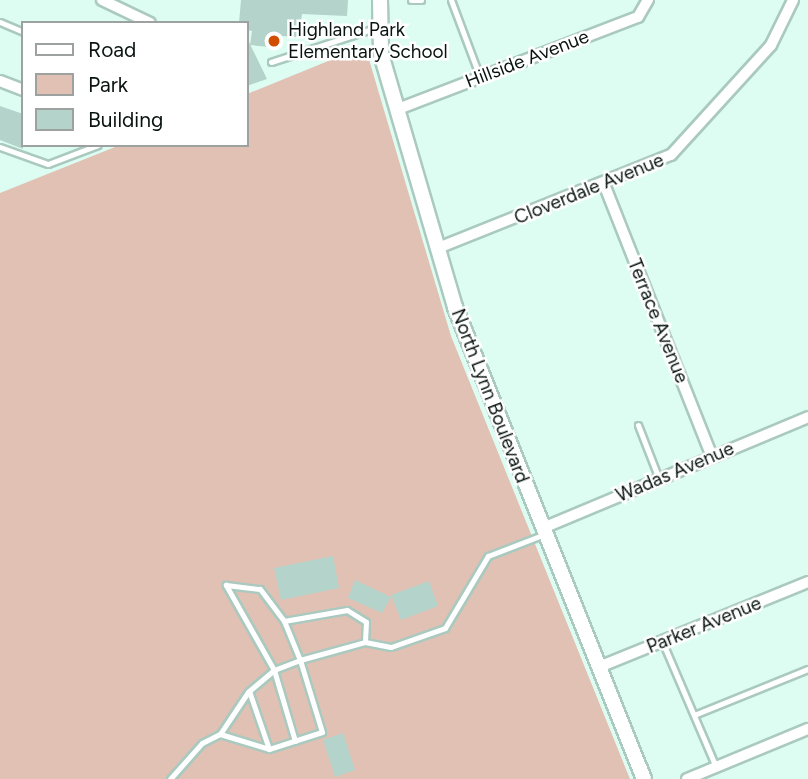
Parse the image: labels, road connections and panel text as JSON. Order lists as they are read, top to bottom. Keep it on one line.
{"streets":{"street":["Hillside Avenue","Cloverdale Avenue","Terrace Avenue","North Lynn Boulevard","Wadas Avenue","Parker Avenue"]},"crossings":[["Hillside Avenue","North Lynn Boulevard"],["Cloverdale Avenue","Terrace Avenue"],["Cloverdale Avenue","North Lynn Boulevard"],["Terrace Avenue","Wadas Avenue"],["North Lynn Boulevard","Wadas Avenue"],["North Lynn Boulevard","Parker Avenue"]],"places":["Highland Park Elementary School"],"legend":["Road","Park","Building"]}
